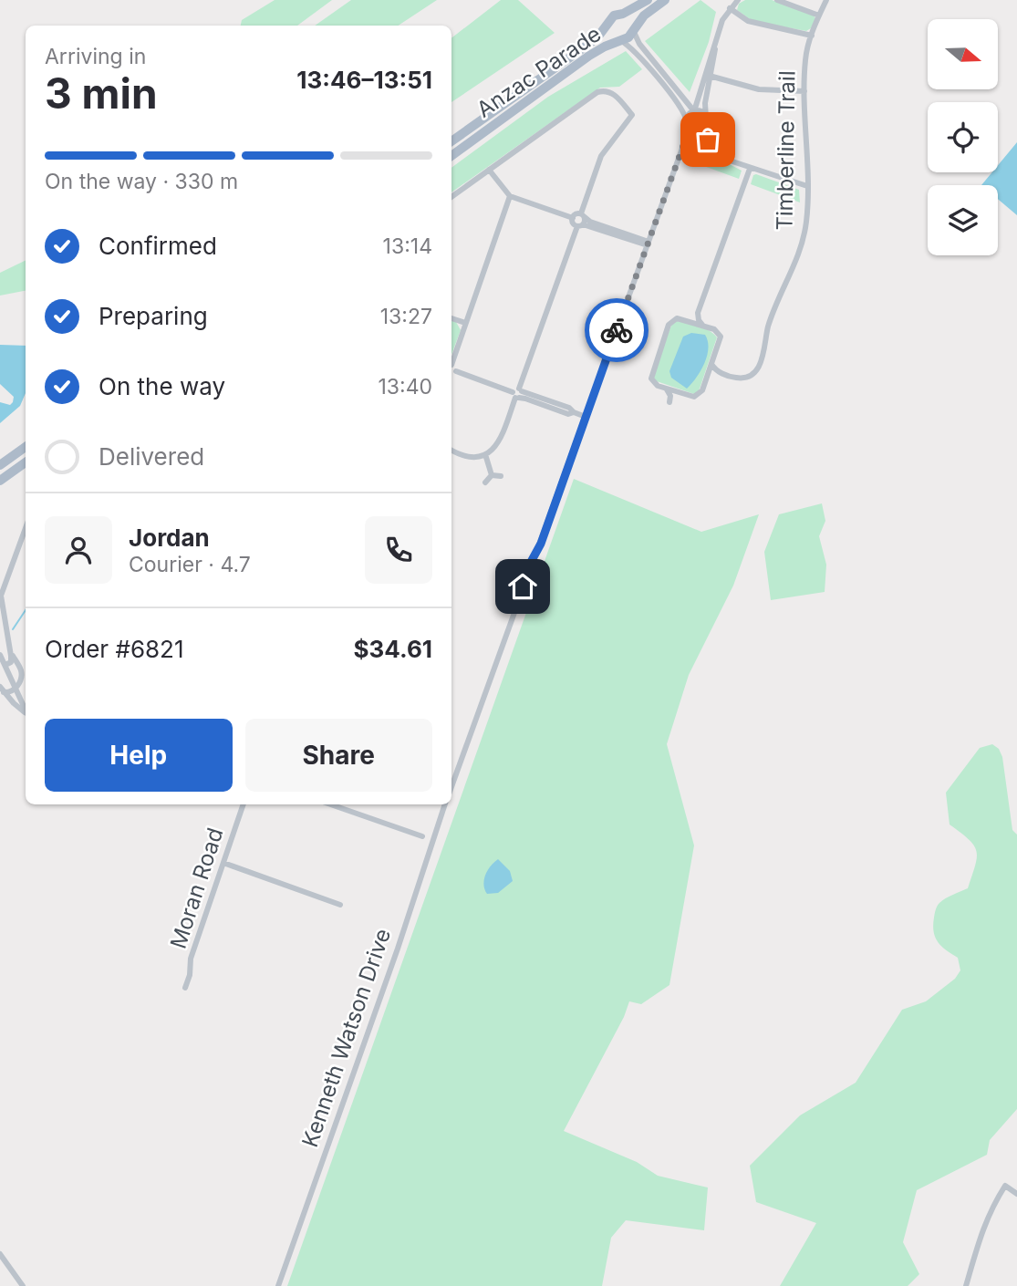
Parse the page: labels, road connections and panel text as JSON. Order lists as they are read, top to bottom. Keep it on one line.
{"streets":{"main road":["Anzac Parade"],"street":["Timberline Trail","Moran Road","Kenneth Watson Drive"]},"north":"right","page":{"heading":["3 min","Arriving in","13:46–13:51"],"panel":["Jordan","Courier · 4.7","Order #6821","$34.61"],"bar":"On the way · 330 m","list":[["Confirmed","13:14"],["Preparing","13:27"],["On the way","13:40"],"Delivered"],"buttons":["Help","Share"]}}
